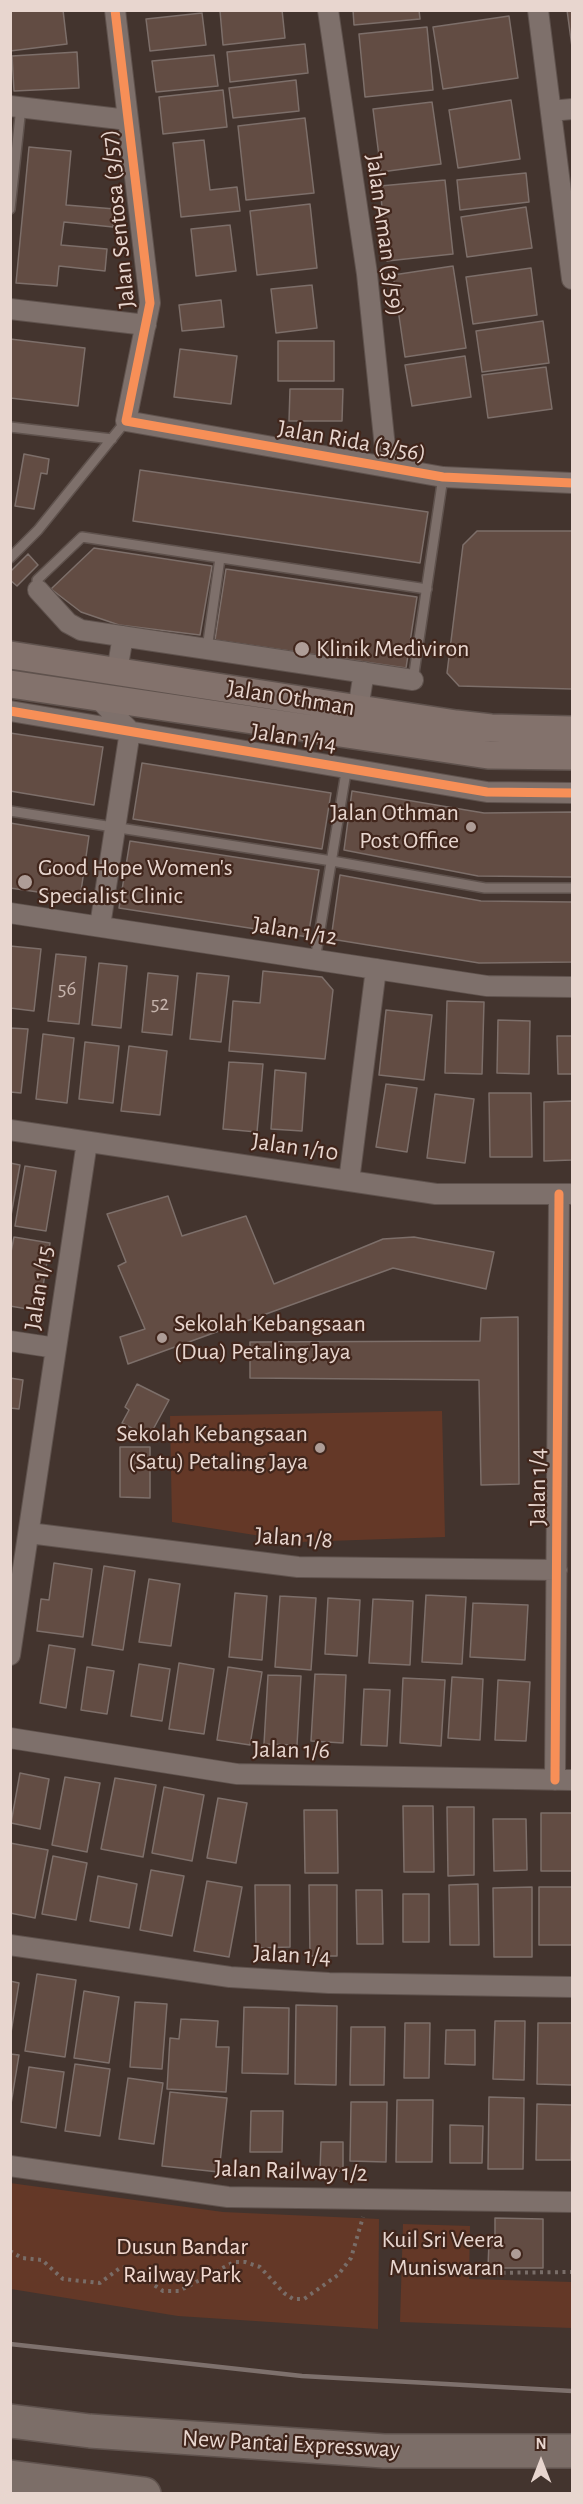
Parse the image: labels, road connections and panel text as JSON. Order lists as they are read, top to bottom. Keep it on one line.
{"streets":{"highway":["New Pantai Expressway"],"main road":["Jalan Othman"],"street":["Jalan Sentosa (3/57)","Jalan Aman (3/59)","Jalan Rida (3/56)","Jalan 1/14","Jalan 1/12","Jalan 1/10","Jalan 1/15","Jalan 1/4","Jalan 1/8","Jalan 1/6","Jalan Railway 1/2"]},"crossings":[["Jalan Sentosa (3/57)","Jalan Rida (3/56)"],["Jalan Aman (3/59)","Jalan Rida (3/56)"],["Jalan 1/10","Jalan 1/15"],["Jalan 1/10","Jalan 1/4"],["Jalan 1/15","Jalan 1/8"],["Jalan 1/4","Jalan 1/8"],["Jalan 1/4","Jalan 1/6"]],"parks":["Dusun Bandar Railway Park"],"places":["Klinik Mediviron","Jalan Othman Post Office","Good Hope Women's Specialist Clinic","Sekolah Kebangsaan (Dua) Petaling Jaya","Sekolah Kebangsaan (Satu) Petaling Jaya","Kuil Sri Veera Muniswaran"],"house_numbers":["56","52"],"north":"top"}
